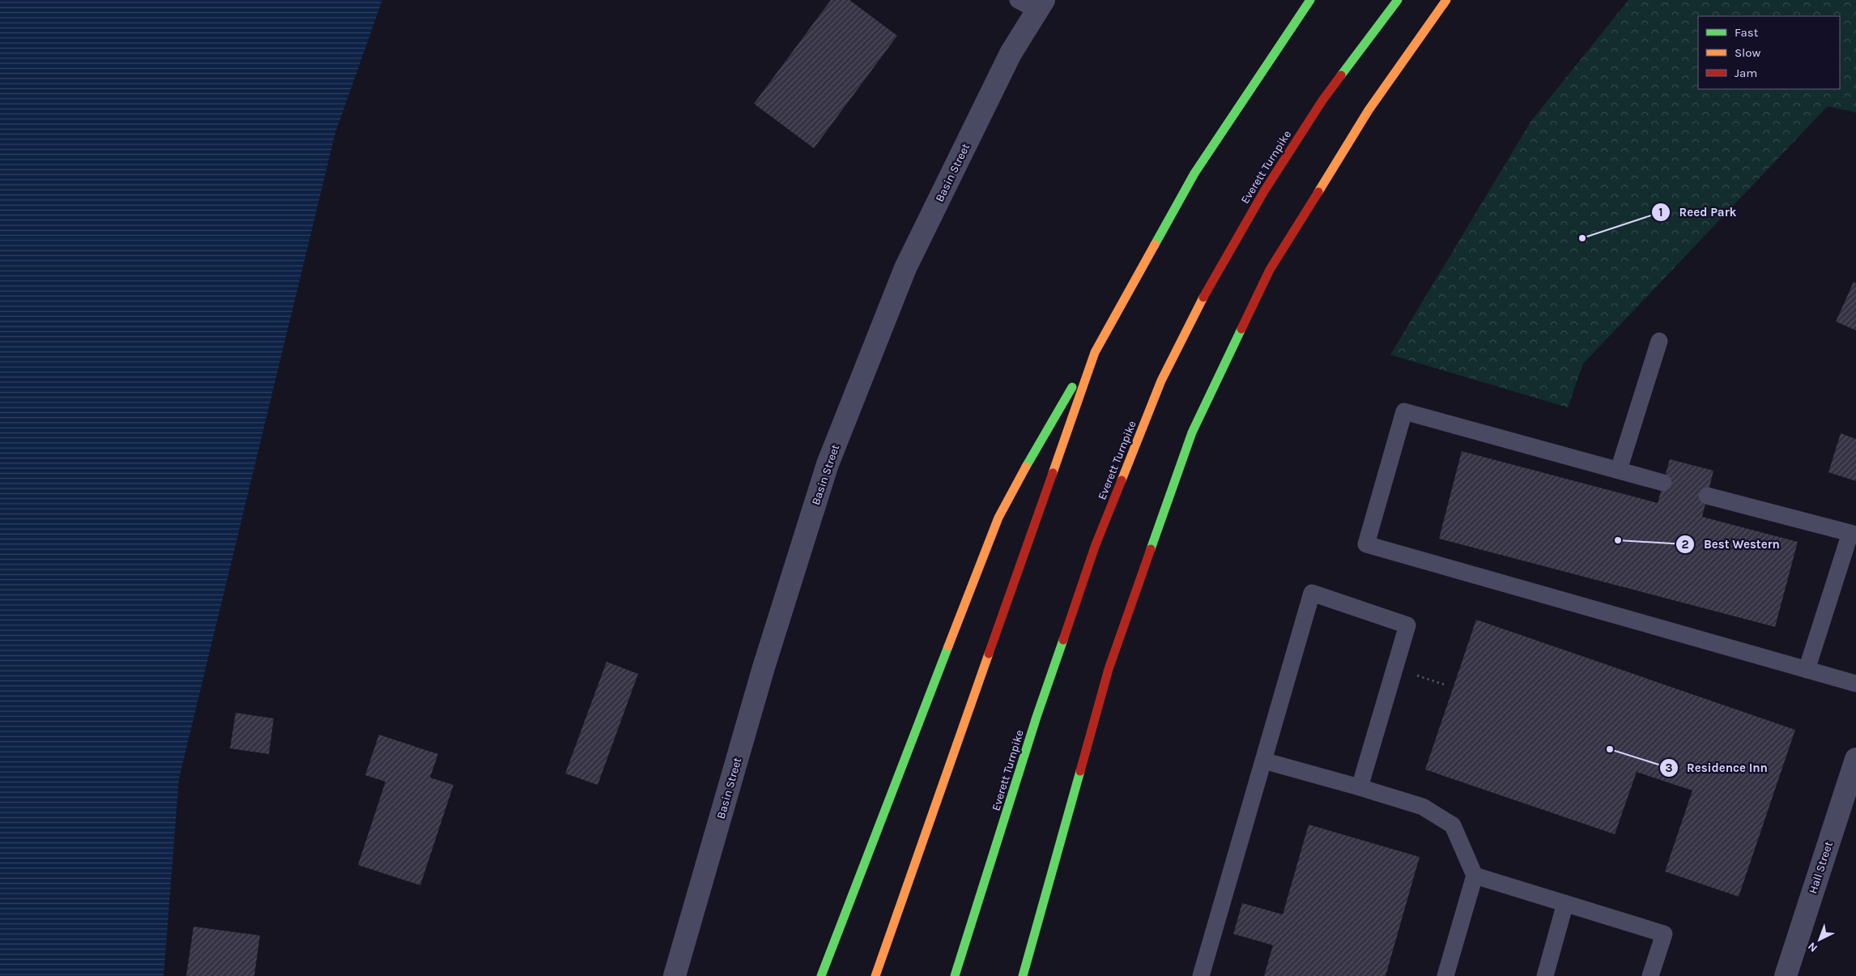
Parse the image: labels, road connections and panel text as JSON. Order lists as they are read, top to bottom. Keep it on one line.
{"streets":{"highway":["Everett Turnpike"],"street":["Basin Street","Hall Street"]},"places":["Reed Park","Best Western","Residence Inn"],"legend":["Fast","Slow","Jam"],"north":"bottom left"}
